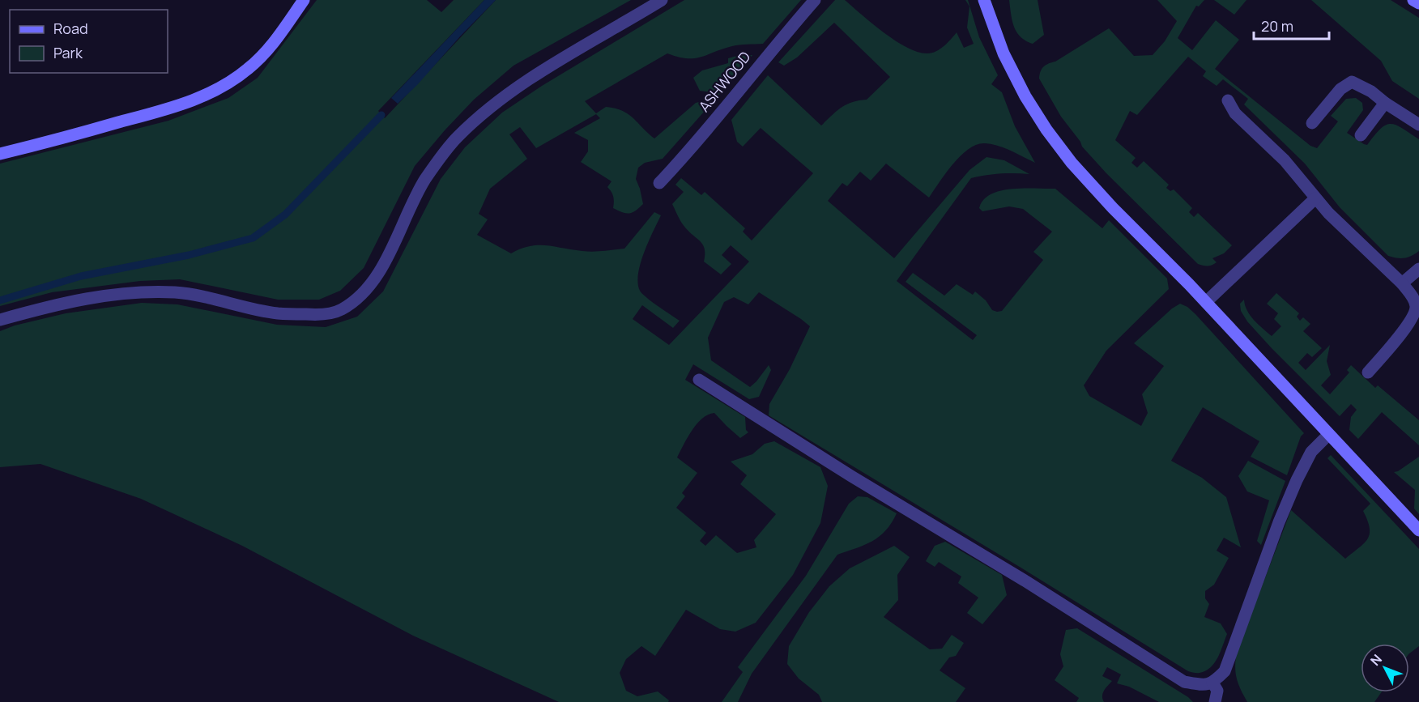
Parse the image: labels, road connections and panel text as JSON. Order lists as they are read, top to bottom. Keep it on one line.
{"streets":{"street":["ASHWOOD"]},"legend":["Road","Park"],"scale_bar":"20 m","north":"top left"}
